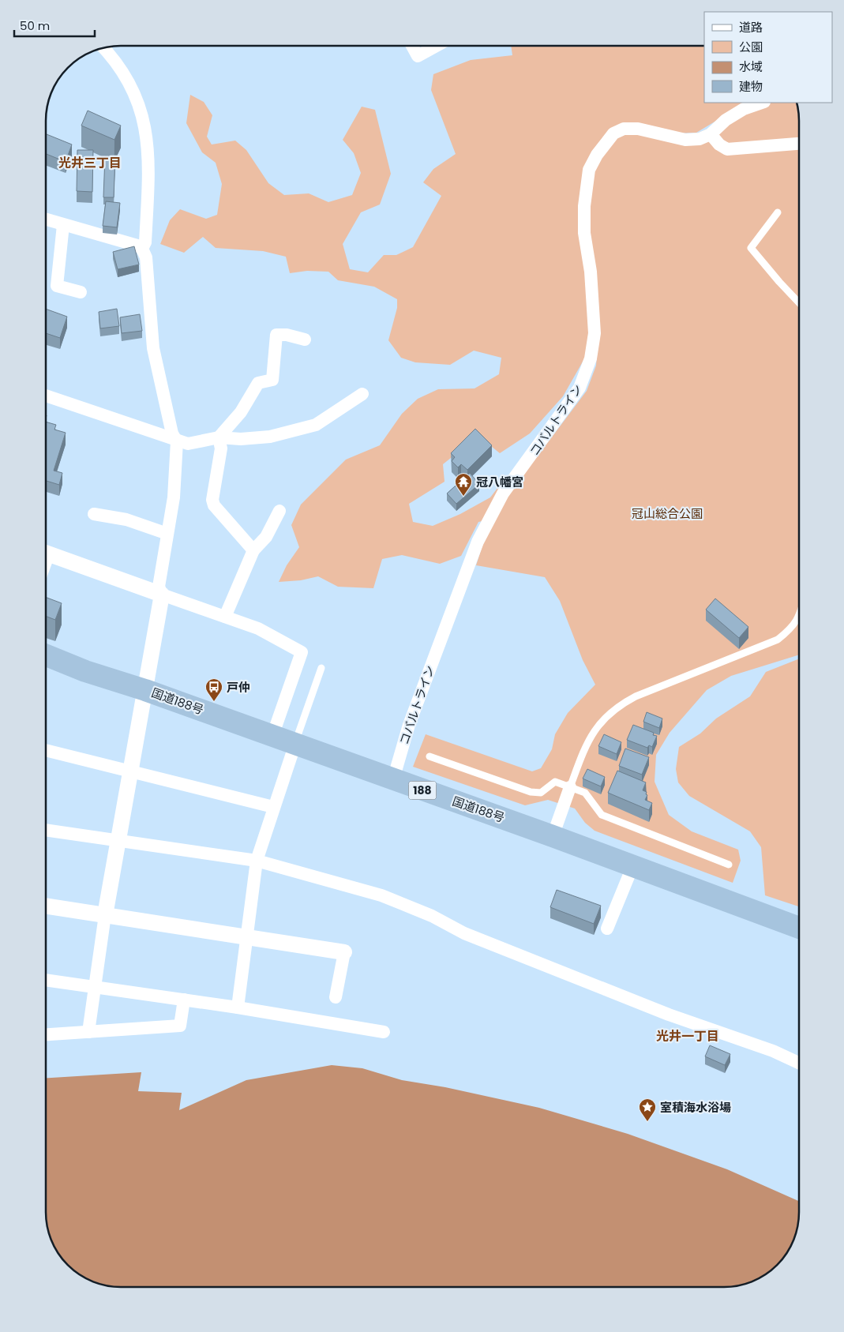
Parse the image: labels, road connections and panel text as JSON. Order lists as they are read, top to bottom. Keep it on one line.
{"streets":{"highway":["国道188号","188"],"street":["コバルトライン"]},"crossings":[["コバルトライン","国道188号"]],"districts":["光井三丁目","光井一丁目"],"parks":["冠山総合公園"],"places":{"temple":["冠八幡宮"],"bus stop":["戸仲"],"place":["室積海水浴場"]},"legend":["道路","公園","水域","建物"],"scale_bar":"50 m"}
